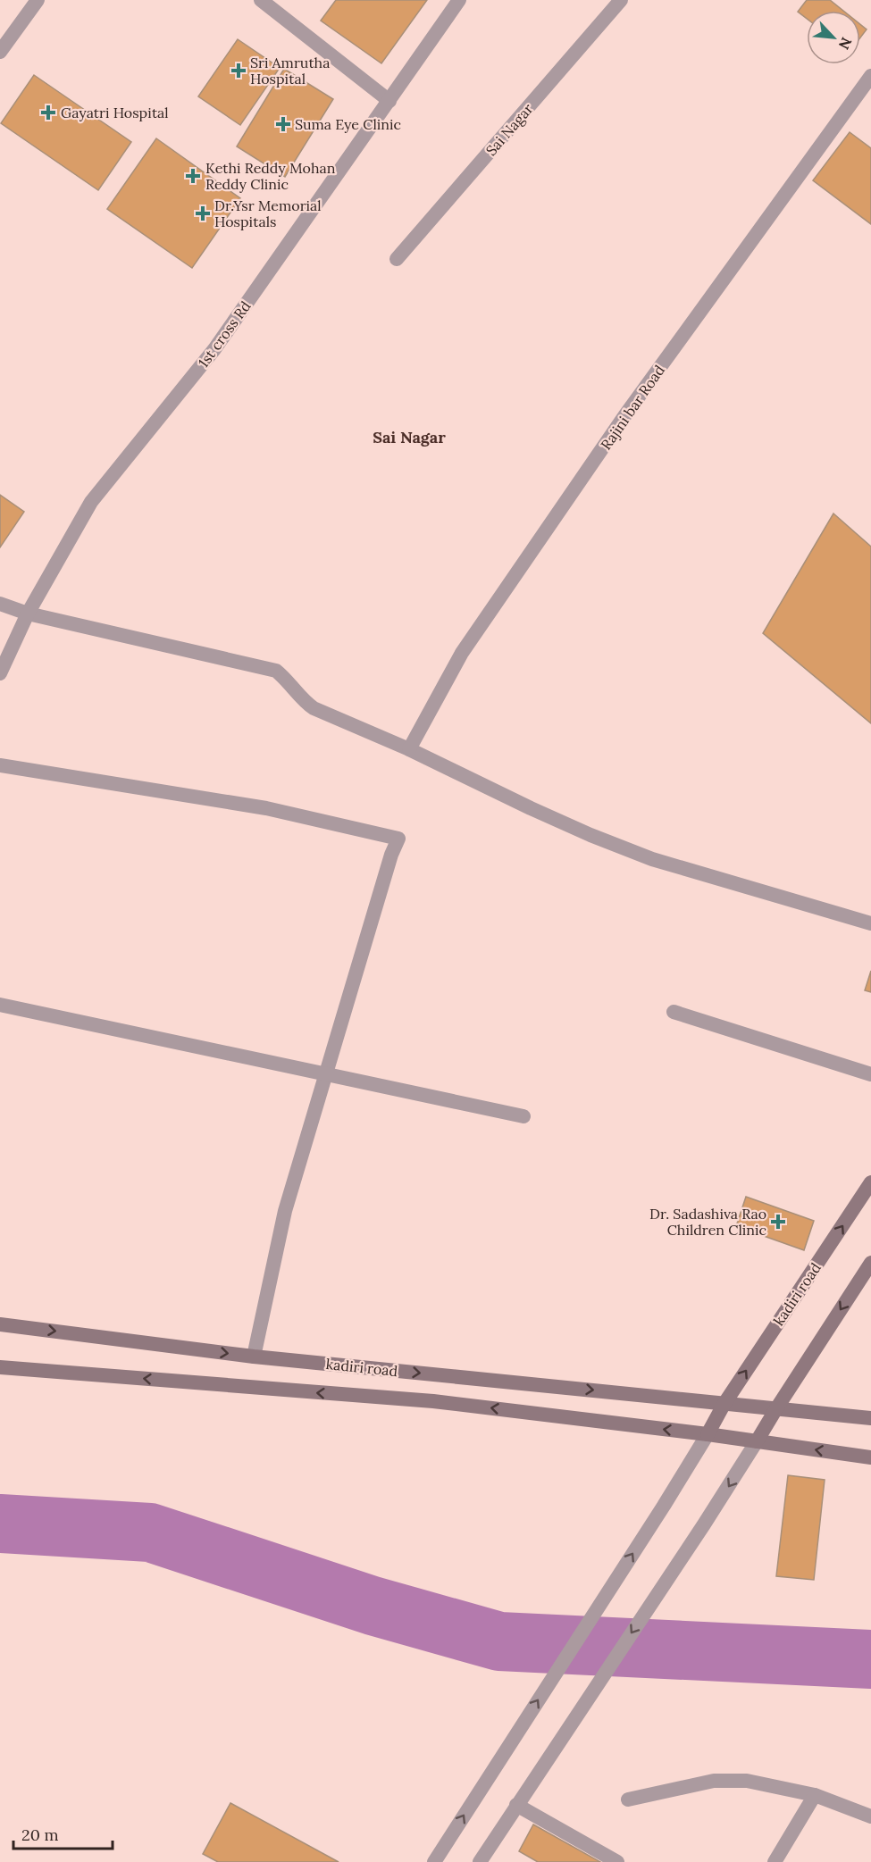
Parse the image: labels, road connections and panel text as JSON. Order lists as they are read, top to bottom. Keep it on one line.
{"streets":{"main road":["kadiri road"],"street":["Sai Nagar","1st cross Rd","Rajini bar Road"]},"districts":["Sai Nagar"],"places":{"health":["Sri Amrutha Hospital","Gayatri Hospital","Suma Eye Clinic","Kethi Reddy Mohan Reddy Clinic","Dr.Ysr Memorial Hospitals","Dr. Sadashiva Rao Children Clinic"]},"scale_bar":"20 m","north":"bottom right"}
